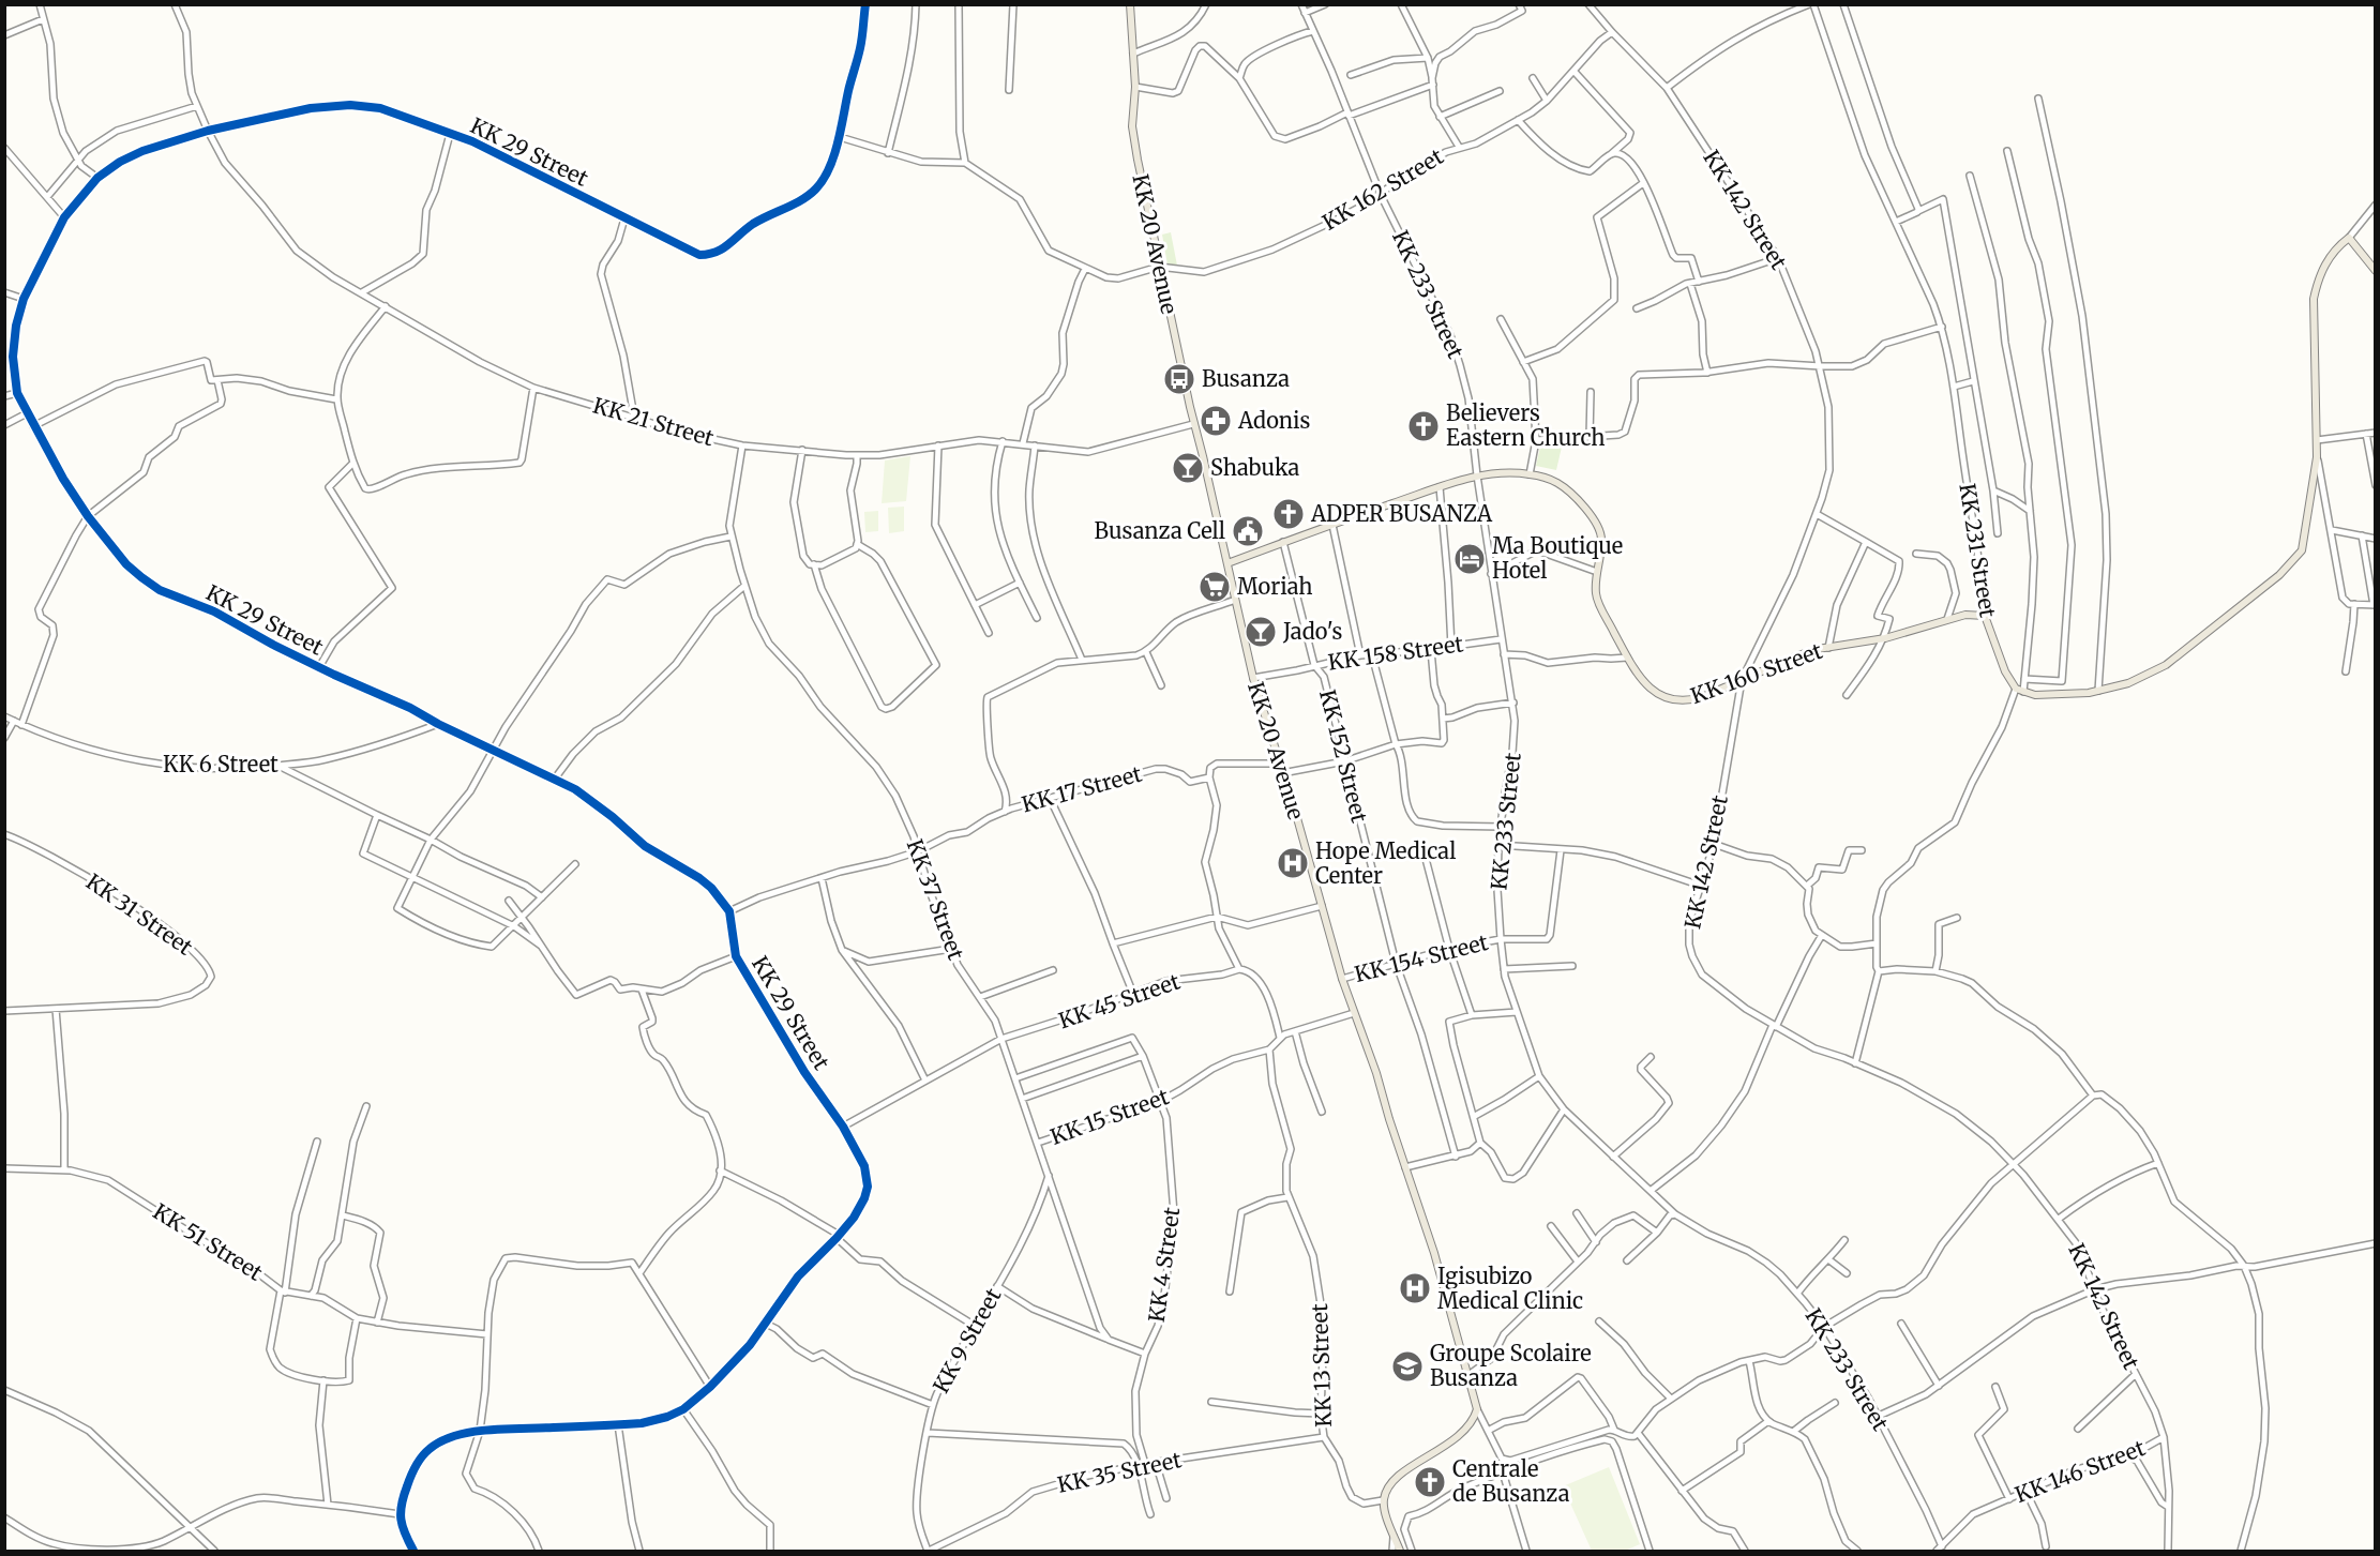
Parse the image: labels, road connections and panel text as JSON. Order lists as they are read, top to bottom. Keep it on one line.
{"streets":{"main road":["KK 20 Avenue","KK 231 Street","KK 160 Street"],"street":["KK 29 Street","KK 162 Street","KK 142 Street","KK 233 Street","KK 21 Street","KK 158 Street","KK 152 Street","KK 6 Street","KK 17 Street","KK 37 Street","KK 31 Street","KK 154 Street","KK 45 Street","KK 15 Street","KK 51 Street","KK 4 Street","KK 9 Street","KK 13 Street","KK 146 Street","KK 35 Street"]},"crossings":[["KK 29 Street","KK 21 Street"],["KK 29 Street","KK 6 Street"],["KK 29 Street","KK 17 Street"],["KK 29 Street","KK 45 Street"],["KK 162 Street","KK 142 Street"],["KK 162 Street","KK 20 Avenue"],["KK 162 Street","KK 233 Street"],["KK 142 Street","KK 160 Street"],["KK 142 Street","KK 146 Street"],["KK 20 Avenue","KK 21 Street"],["KK 20 Avenue","KK 158 Street"],["KK 20 Avenue","KK 160 Street"],["KK 20 Avenue","KK 154 Street"],["KK 233 Street","KK 158 Street"],["KK 233 Street","KK 160 Street"],["KK 233 Street","KK 154 Street"],["KK 233 Street","KK 146 Street"],["KK 21 Street","KK 37 Street"],["KK 231 Street","KK 160 Street"],["KK 158 Street","KK 152 Street"],["KK 160 Street","KK 152 Street"],["KK 152 Street","KK 154 Street"],["KK 17 Street","KK 37 Street"],["KK 37 Street","KK 45 Street"],["KK 37 Street","KK 15 Street"],["KK 37 Street","KK 9 Street"],["KK 15 Street","KK 4 Street"],["KK 15 Street","KK 13 Street"],["KK 4 Street","KK 35 Street"],["KK 9 Street","KK 35 Street"],["KK 13 Street","KK 35 Street"]],"places":{"bus stop":["Busanza"],"pharmacy":["Adonis"],"church":["Believers Eastern Church","ADPER BUSANZA","Centrale de Busanza"],"bar":["Shabuka","Jado's"],"public building":["Busanza Cell"],"hotel":["Ma Boutique Hotel"],"supermarket":["Moriah"],"hospital":["Hope Medical Center","Igisubizo Medical Clinic"],"school or university":["Groupe Scolaire Busanza"]}}
